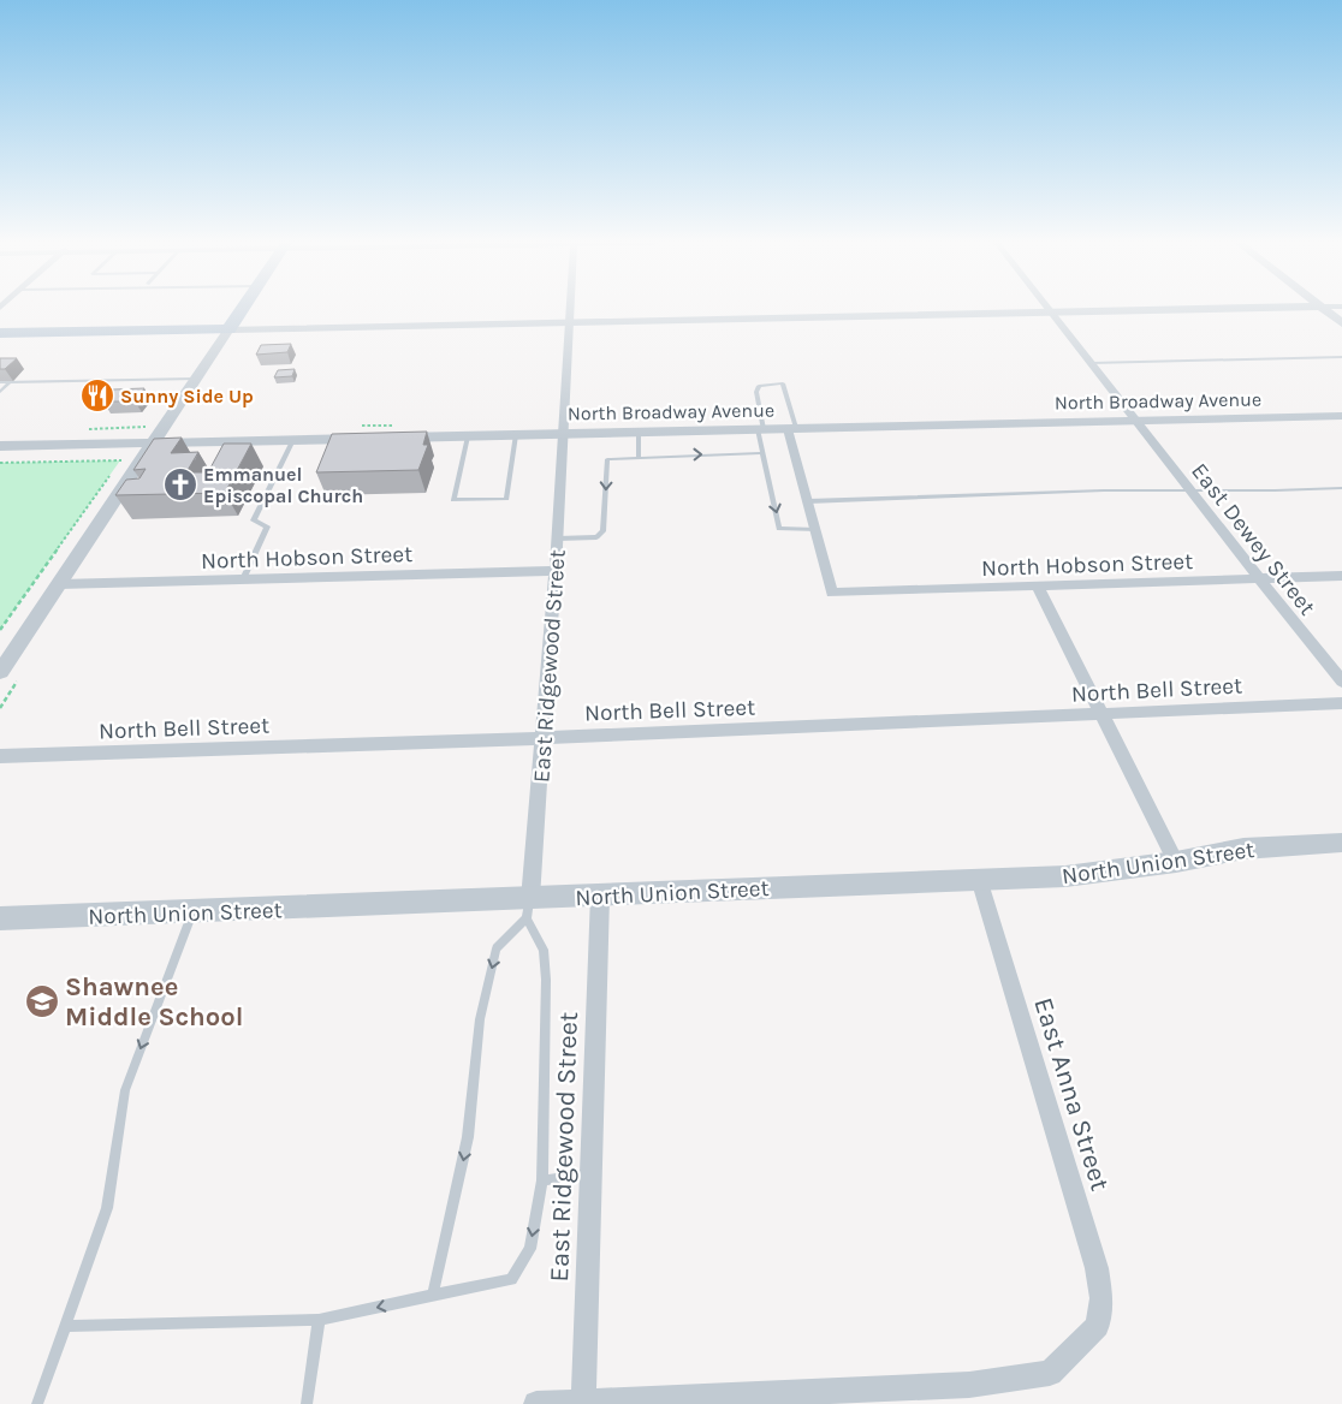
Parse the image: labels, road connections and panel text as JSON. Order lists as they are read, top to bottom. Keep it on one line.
{"streets":{"street":["North Broadway Avenue","East Dewey Street","North Hobson Street","East Ridgewood Street","North Bell Street","North Union Street","East Anna Street"]},"crossings":[["North Broadway Avenue","East Dewey Street"],["North Broadway Avenue","East Ridgewood Street"],["East Dewey Street","North Hobson Street"],["North Hobson Street","East Ridgewood Street"],["East Ridgewood Street","North Bell Street"],["East Ridgewood Street","North Union Street"],["East Ridgewood Street","East Anna Street"],["North Union Street","East Anna Street"]],"places":{"restaurant":["Sunny Side Up"],"church":["Emmanuel Episcopal Church"],"school or university":["Shawnee Middle School"]}}
